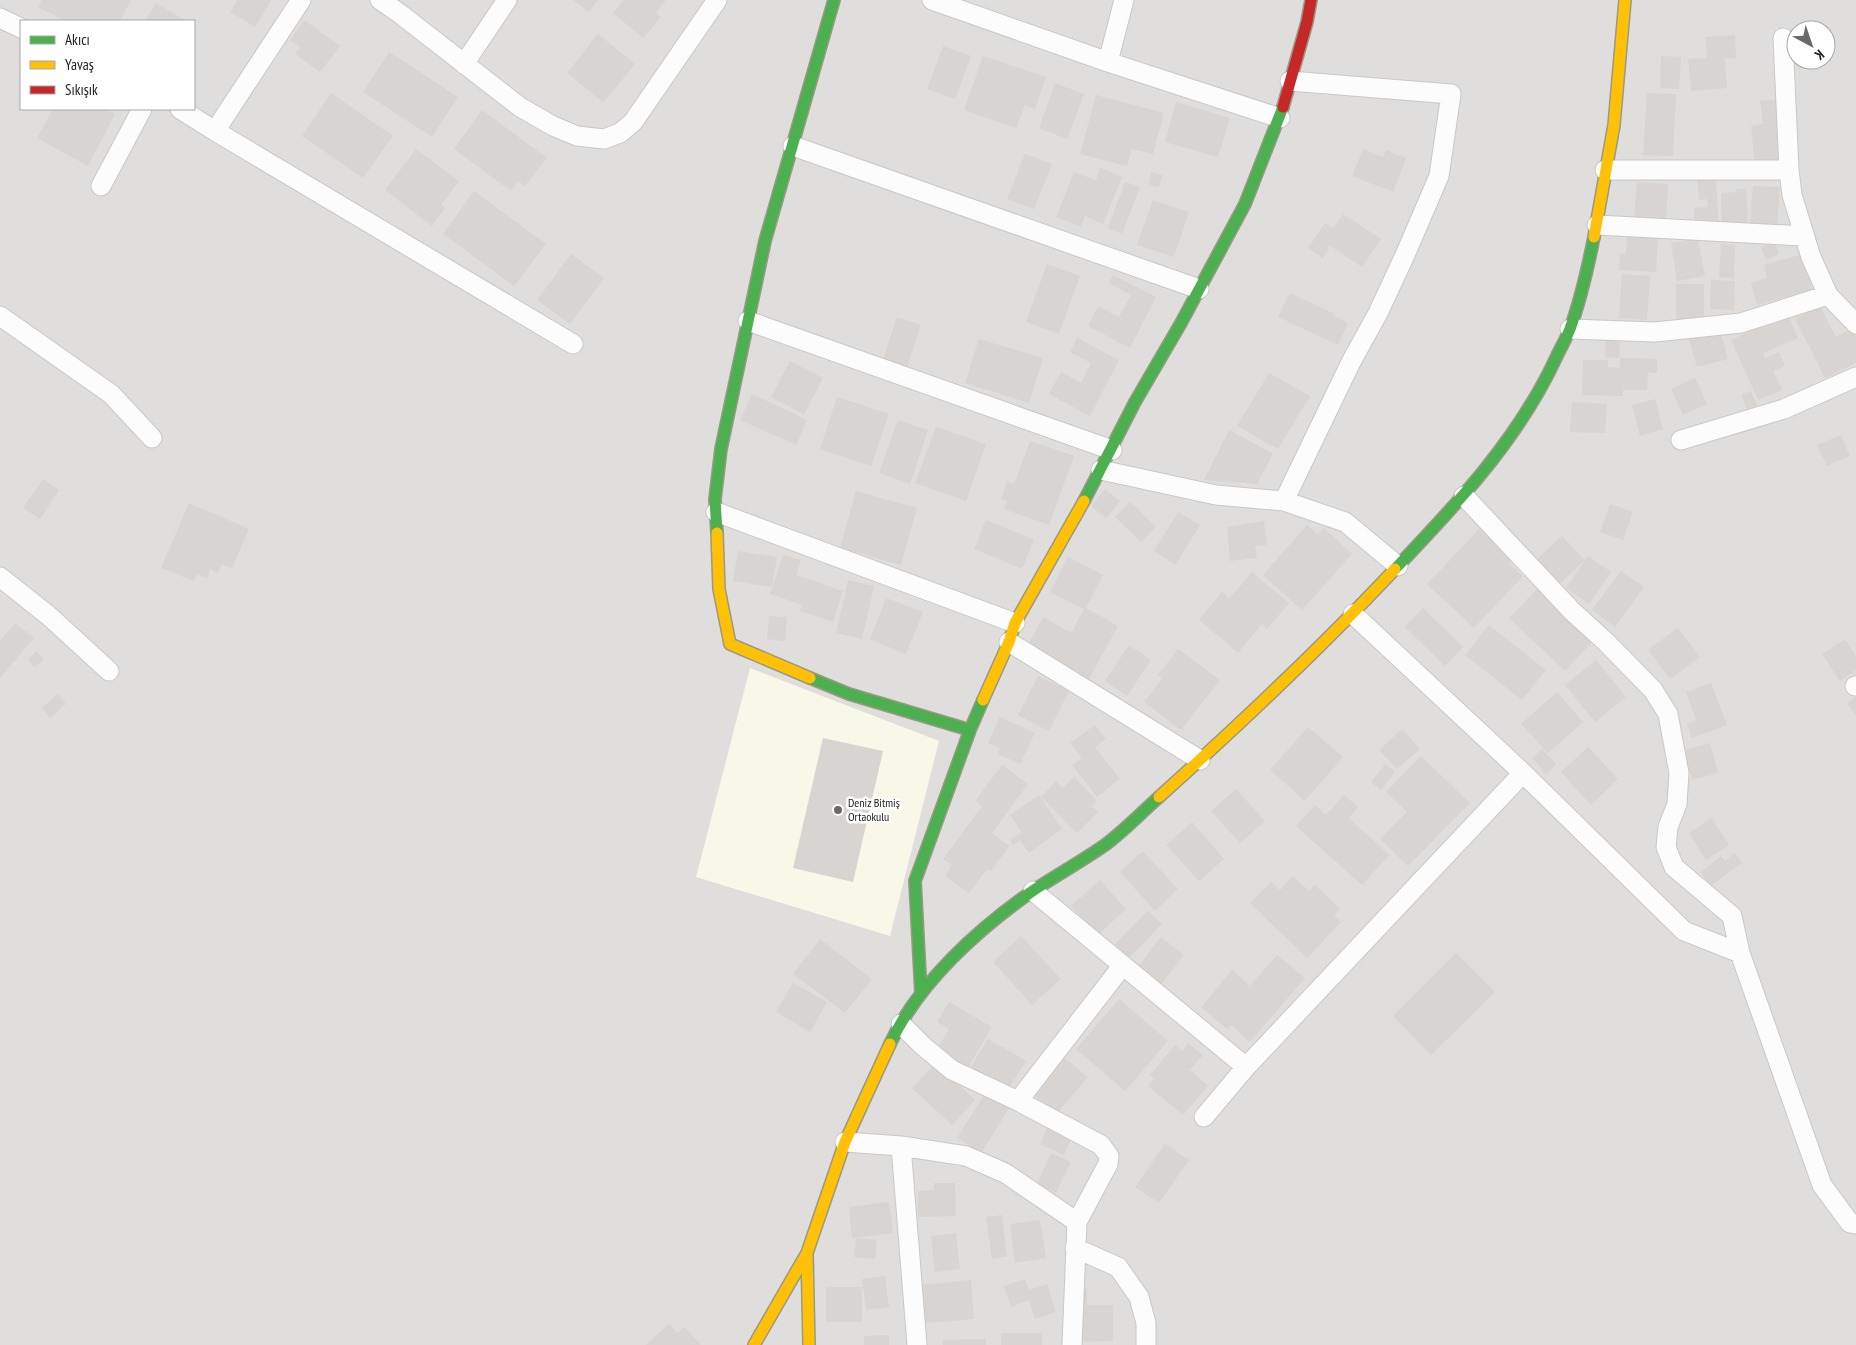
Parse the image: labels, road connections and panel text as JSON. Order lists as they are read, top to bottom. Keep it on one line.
{"places":["Deniz Bitmiş Ortaokulu"],"legend":["Akıcı","Yavaş","Sıkışık"],"north":"bottom right"}
